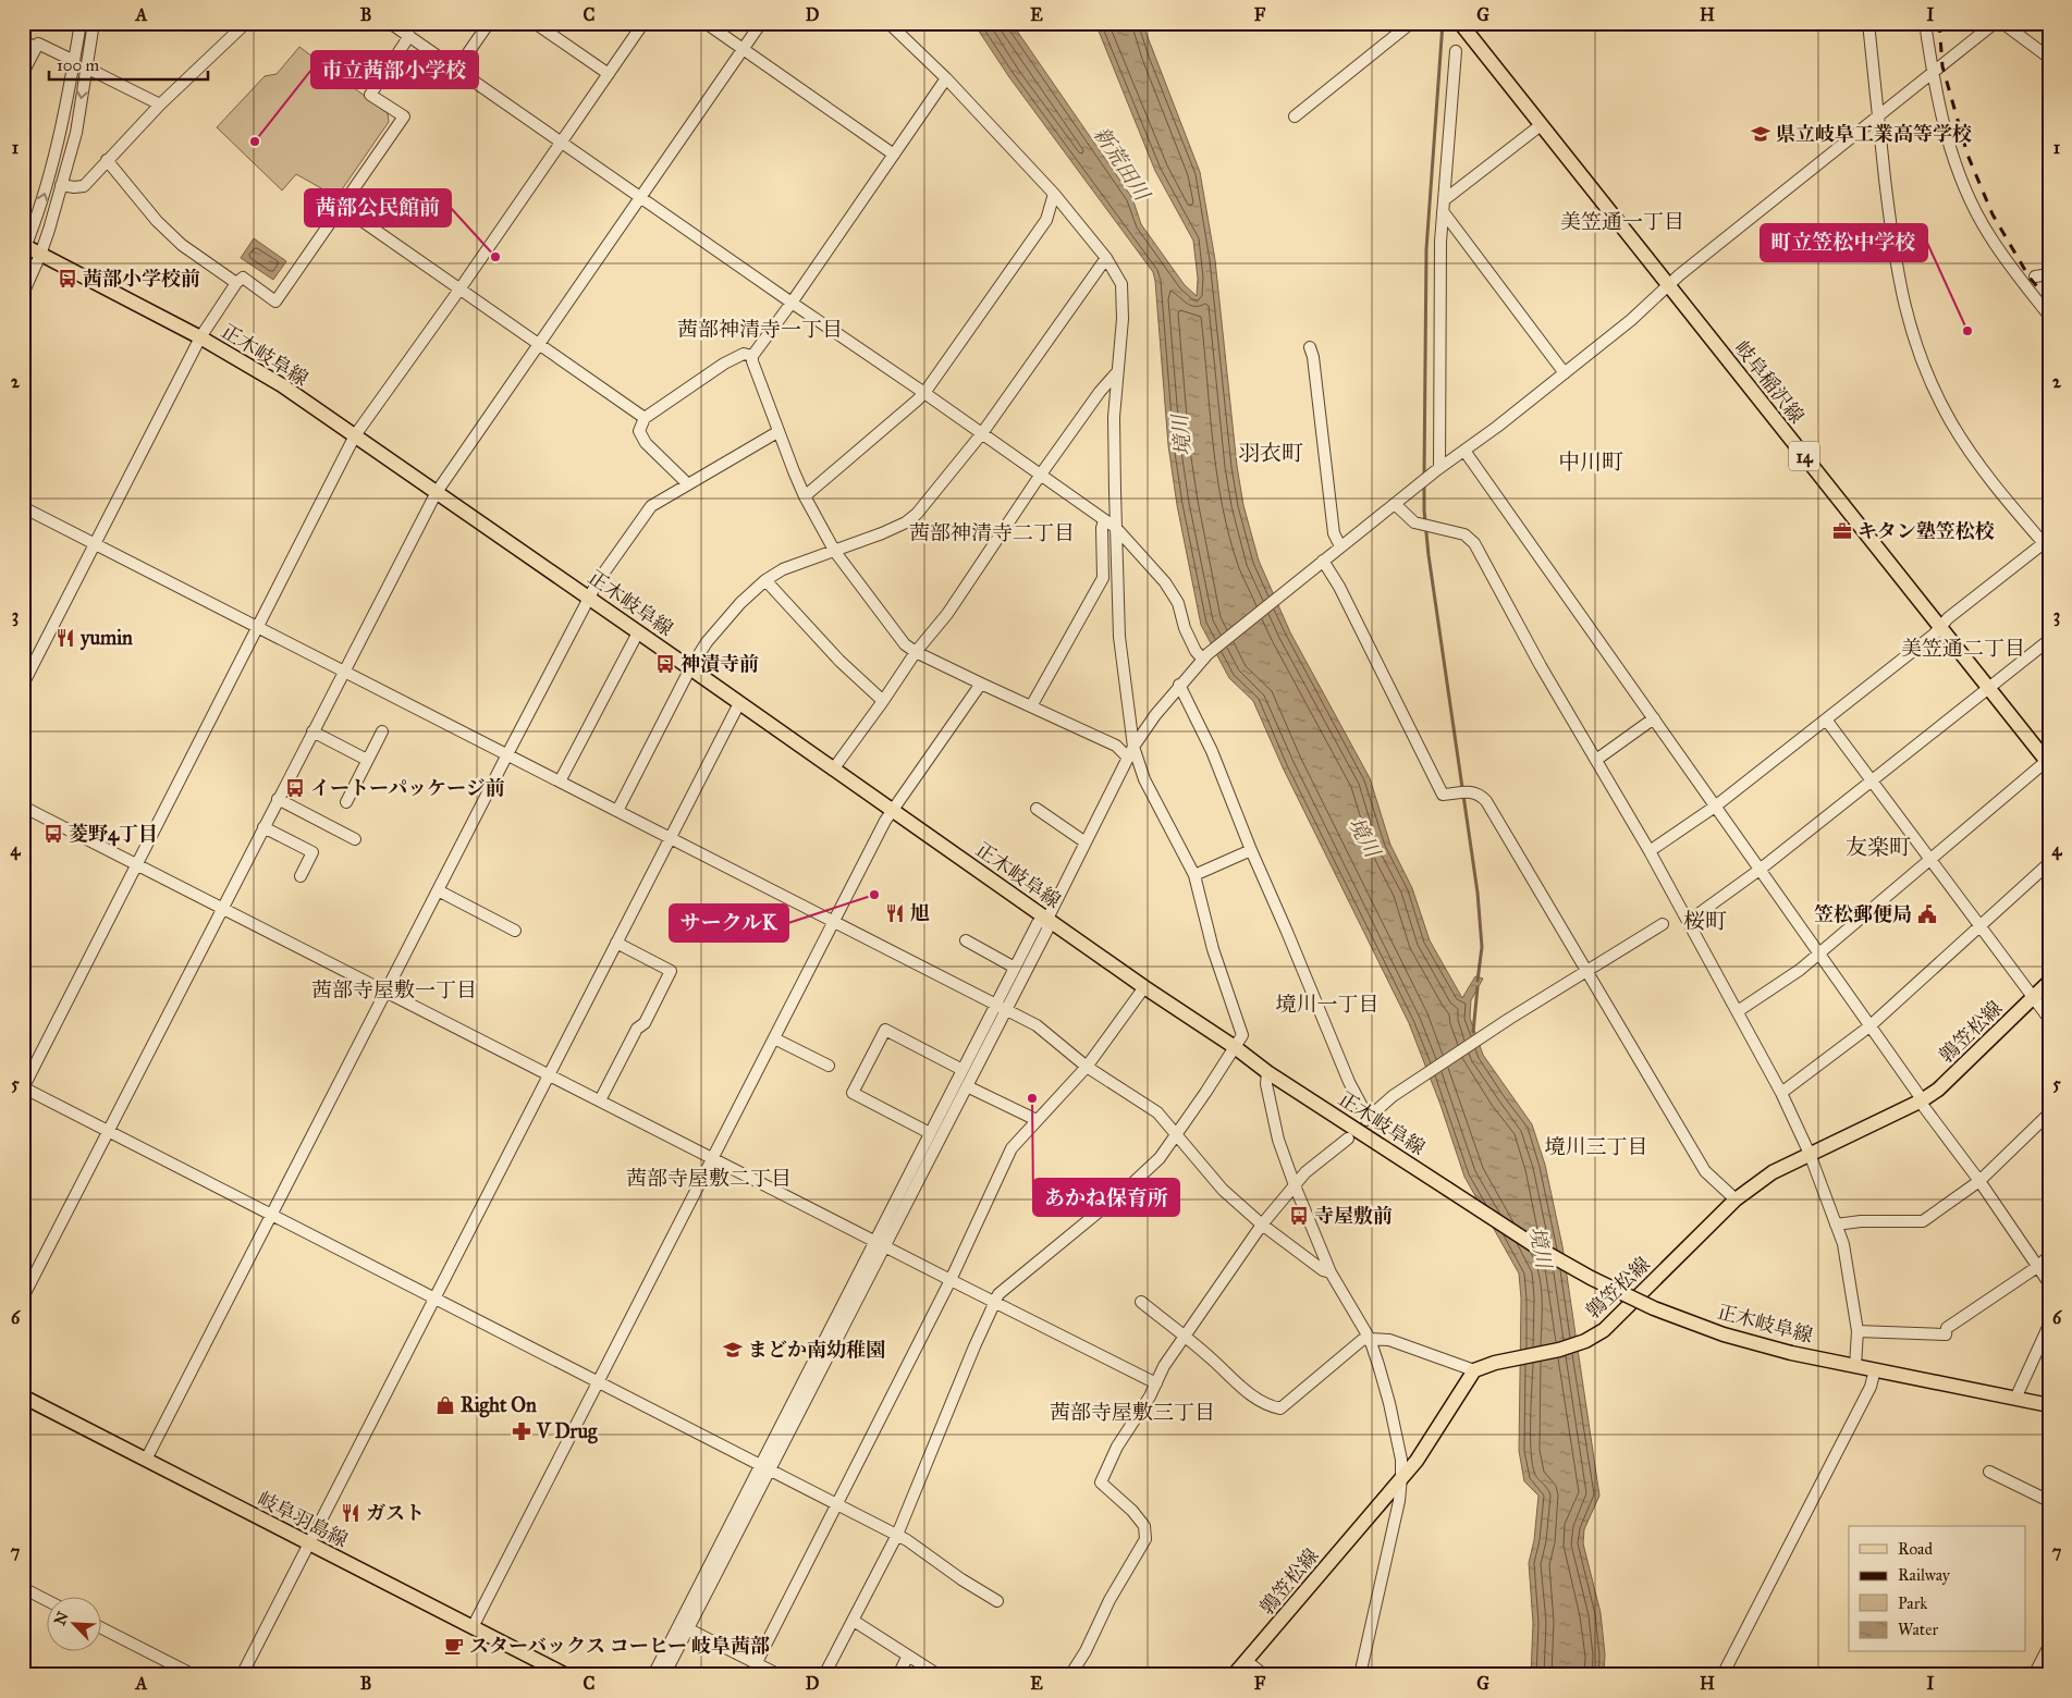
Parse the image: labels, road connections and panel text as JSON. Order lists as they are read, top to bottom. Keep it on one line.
{"streets":{"main road":["正木岐阜線","岐阜稲沢線","14","鶉笠松線","岐阜羽島線"]},"districts":["美笠通一丁目","茜部神清寺一丁目","羽衣町","中川町","茜部神清寺二丁目","美笠通二丁目","友楽町","桜町","茜部寺屋敷一丁目","境川一丁目","境川三丁目","茜部寺屋敷二丁目","茜部寺屋敷三丁目"],"water":["新荒田川","境川"],"places":{"school or university":["県立岐阜工業高等学校","まどか南幼稚園"],"other":["市立茜部小学校","茜部公民館前","町立笠松中学校","サークルK","あかね保育所"],"bus stop":["茜部小学校前","神漬寺前","イートーパッケージ前","菱野4丁目","寺屋敷前"],"office":["キタン塾笠松校"],"restaurant":["yumin","旭","ガスト"],"public building":["笠松郵便局"],"shop":["Right On"],"pharmacy":["V Drug"],"cafe":["スターバックス コーヒー 岐阜茜部"]},"legend":["Road","Railway","Park","Water"],"scale_bar":"100 m","north":"top left","grid":{"columns":["A","B","C","D","E","F","G","H","I"],"rows":["1","2","3","4","5","6","7"]}}
